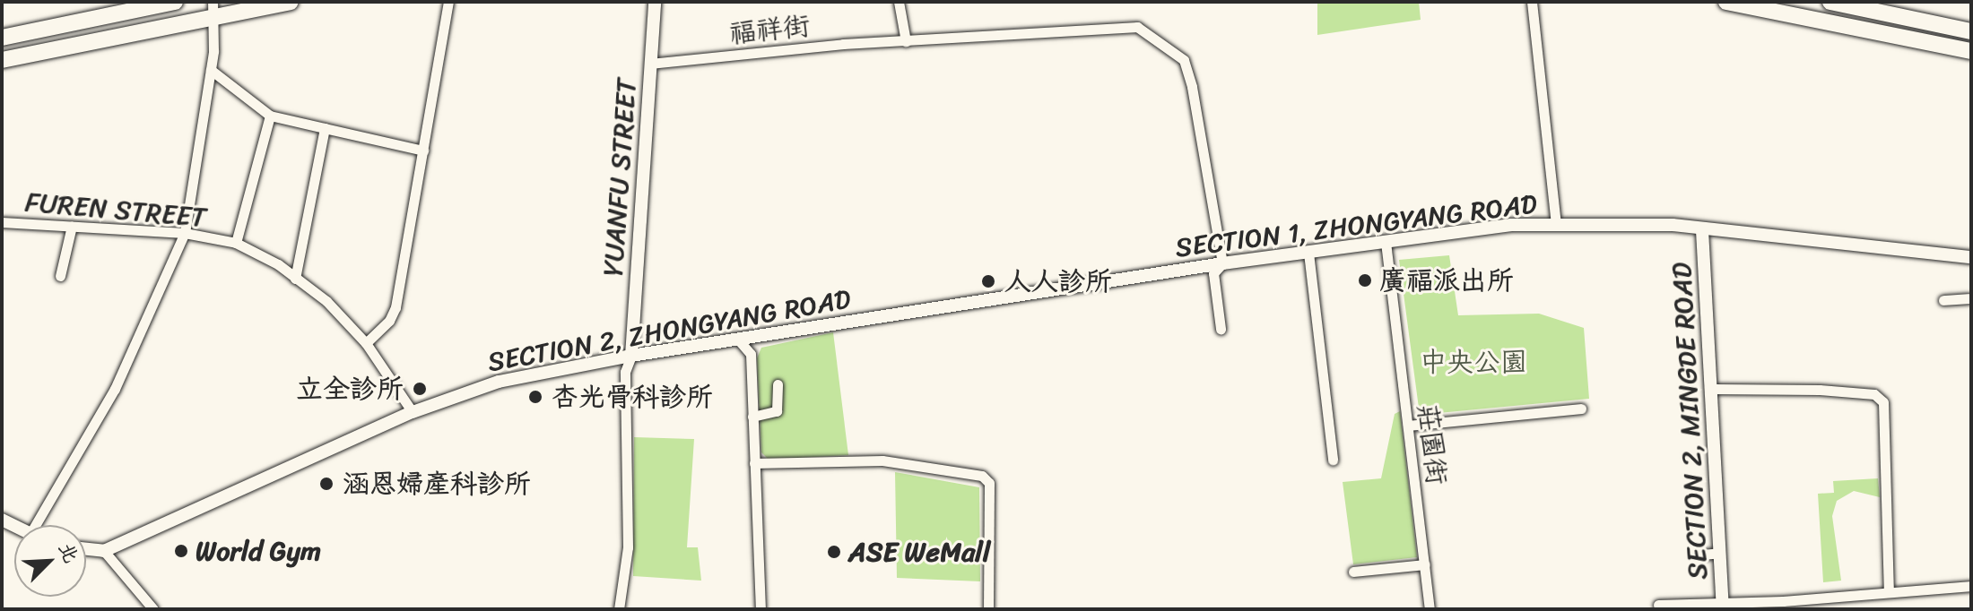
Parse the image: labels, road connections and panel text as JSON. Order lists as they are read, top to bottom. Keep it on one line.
{"streets":{"street":["福祥街","YUANFU STREET","FUREN STREET","SECTION 1, ZHONGYANG ROAD","SECTION 2, ZHONGYANG ROAD","SECTION 2, MINGDE ROAD","莊園街"]},"crossings":[["福祥街","YUANFU STREET"],["福祥街","SECTION 1, ZHONGYANG ROAD"],["YUANFU STREET","SECTION 2, ZHONGYANG ROAD"],["FUREN STREET","SECTION 2, ZHONGYANG ROAD"],["SECTION 1, ZHONGYANG ROAD","SECTION 2, ZHONGYANG ROAD"],["SECTION 1, ZHONGYANG ROAD","SECTION 2, MINGDE ROAD"],["SECTION 1, ZHONGYANG ROAD","莊園街"]],"parks":["中央公園"],"places":["廣福派出所","人人診所","立全診所","杏光骨科診所","涵恩婦產科診所","World Gym","ASE WeMall"],"north":"top right"}
